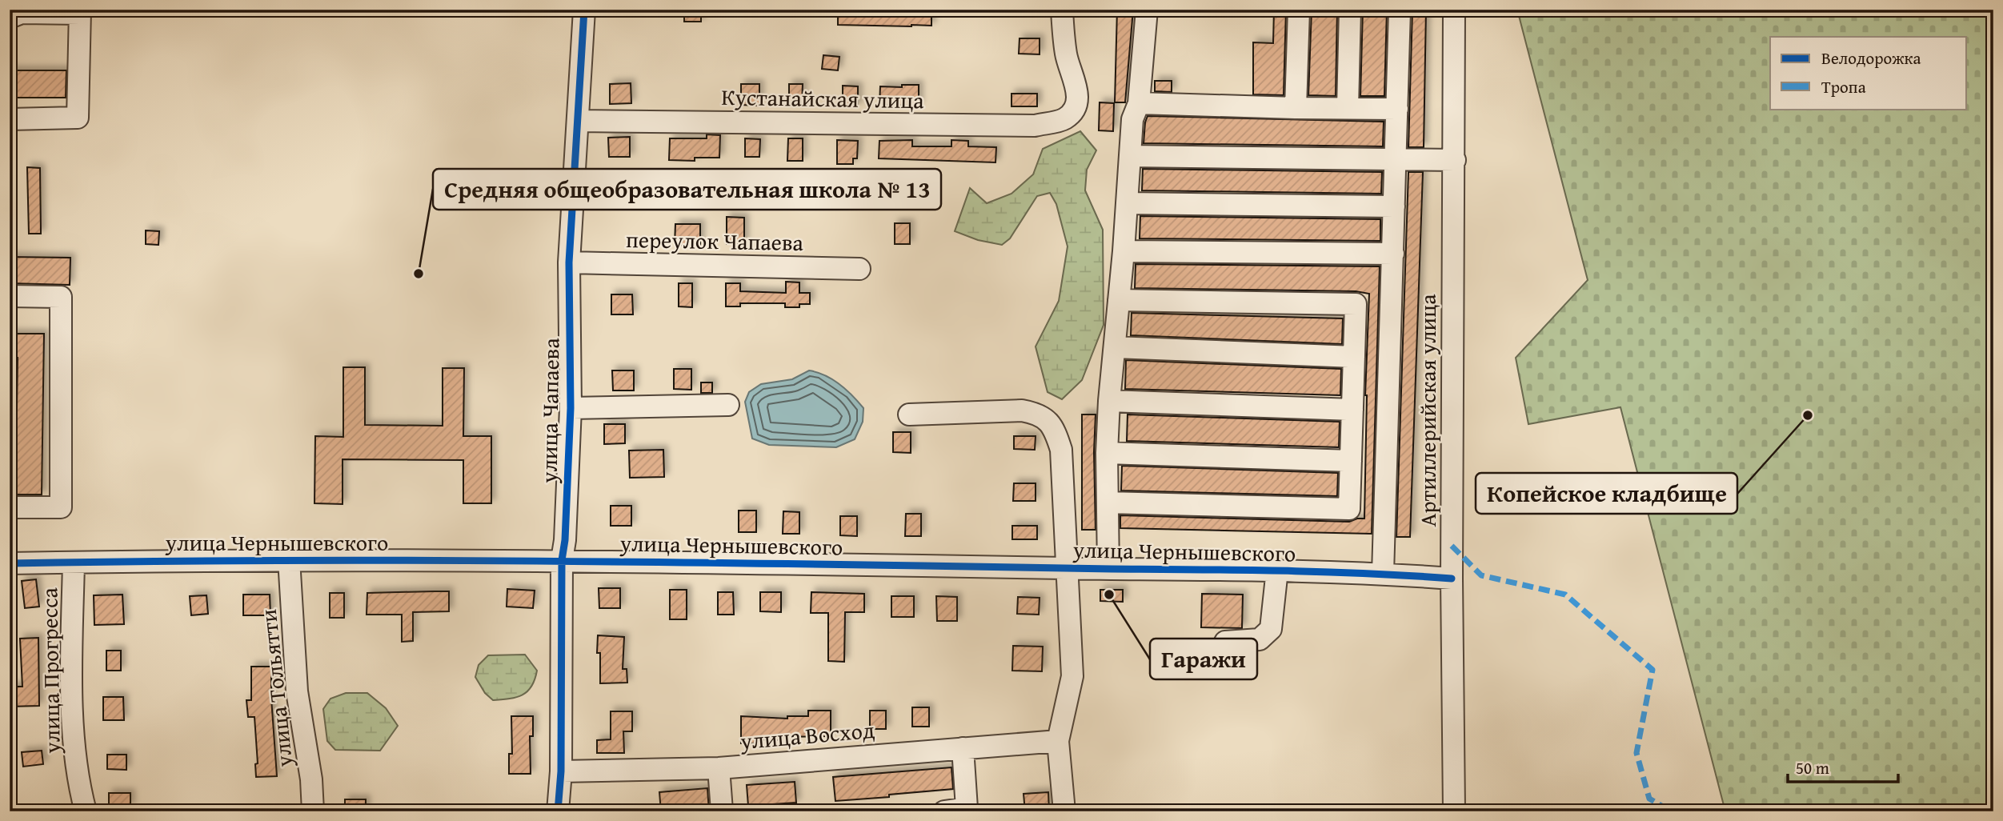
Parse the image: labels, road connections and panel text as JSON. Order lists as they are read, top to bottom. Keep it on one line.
{"streets":{"street":["Кустанайская улица","переулок Чапаева","улица Чапаева","Артиллерийская улица","улица Чернышевского","улица Прогресса","улица Тольятти","улица Восход"]},"crossings":[["Кустанайская улица","улица Чапаева"],["переулок Чапаева","улица Чапаева"],["улица Чапаева","улица Чернышевского"],["улица Чапаева","улица Восход"],["Артиллерийская улица","улица Чернышевского"],["улица Чернышевского","улица Прогресса"],["улица Чернышевского","улица Тольятти"]],"places":["Средняя общеобразовательная школа № 13","Копейское кладбище","Гаражи"],"legend":["Велодорожка","Тропа"],"scale_bar":"50 m"}
